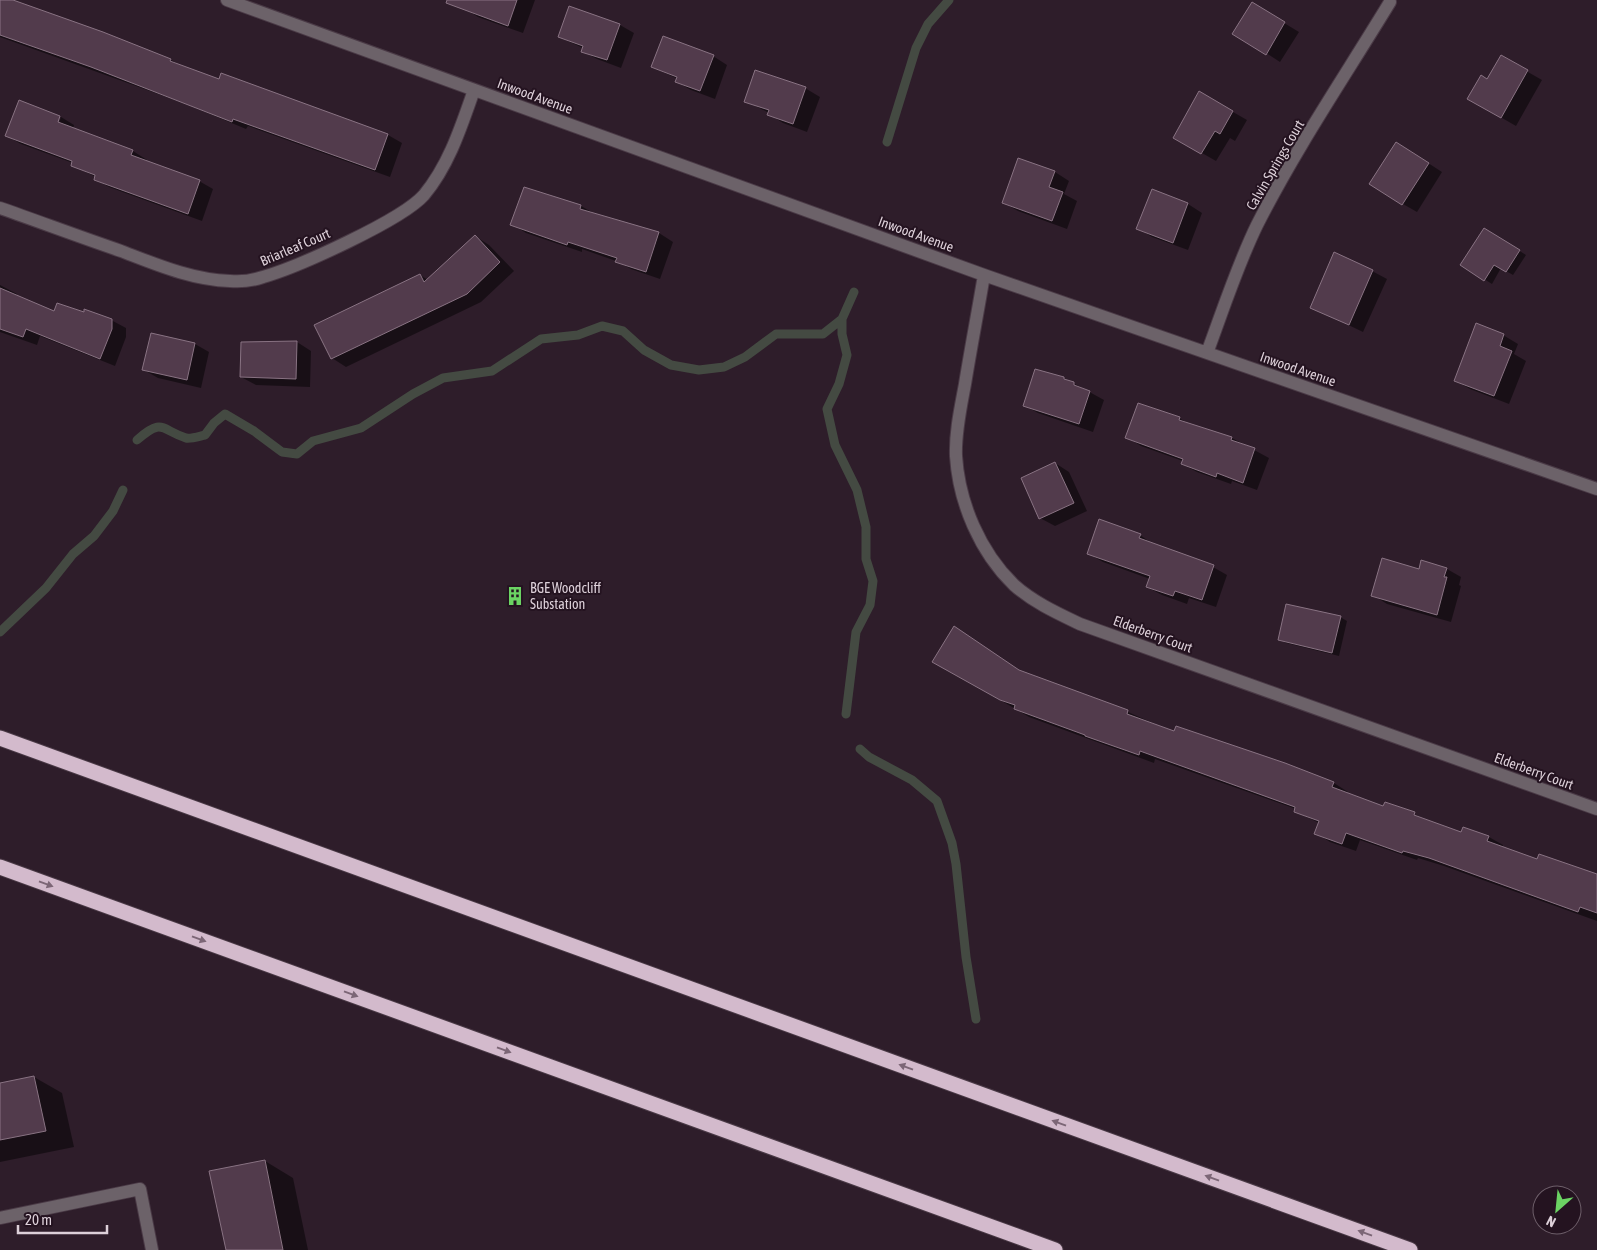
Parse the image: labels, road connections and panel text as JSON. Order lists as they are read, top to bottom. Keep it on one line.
{"streets":{"street":["Inwood Avenue","Calvin Springs Court","Briarleaf Court","Elderberry Court"]},"crossings":[["Inwood Avenue","Calvin Springs Court"],["Inwood Avenue","Briarleaf Court"],["Inwood Avenue","Elderberry Court"]],"places":{"building":["BGE Woodcliff Substation"]},"scale_bar":"20 m","north":"bottom left"}
